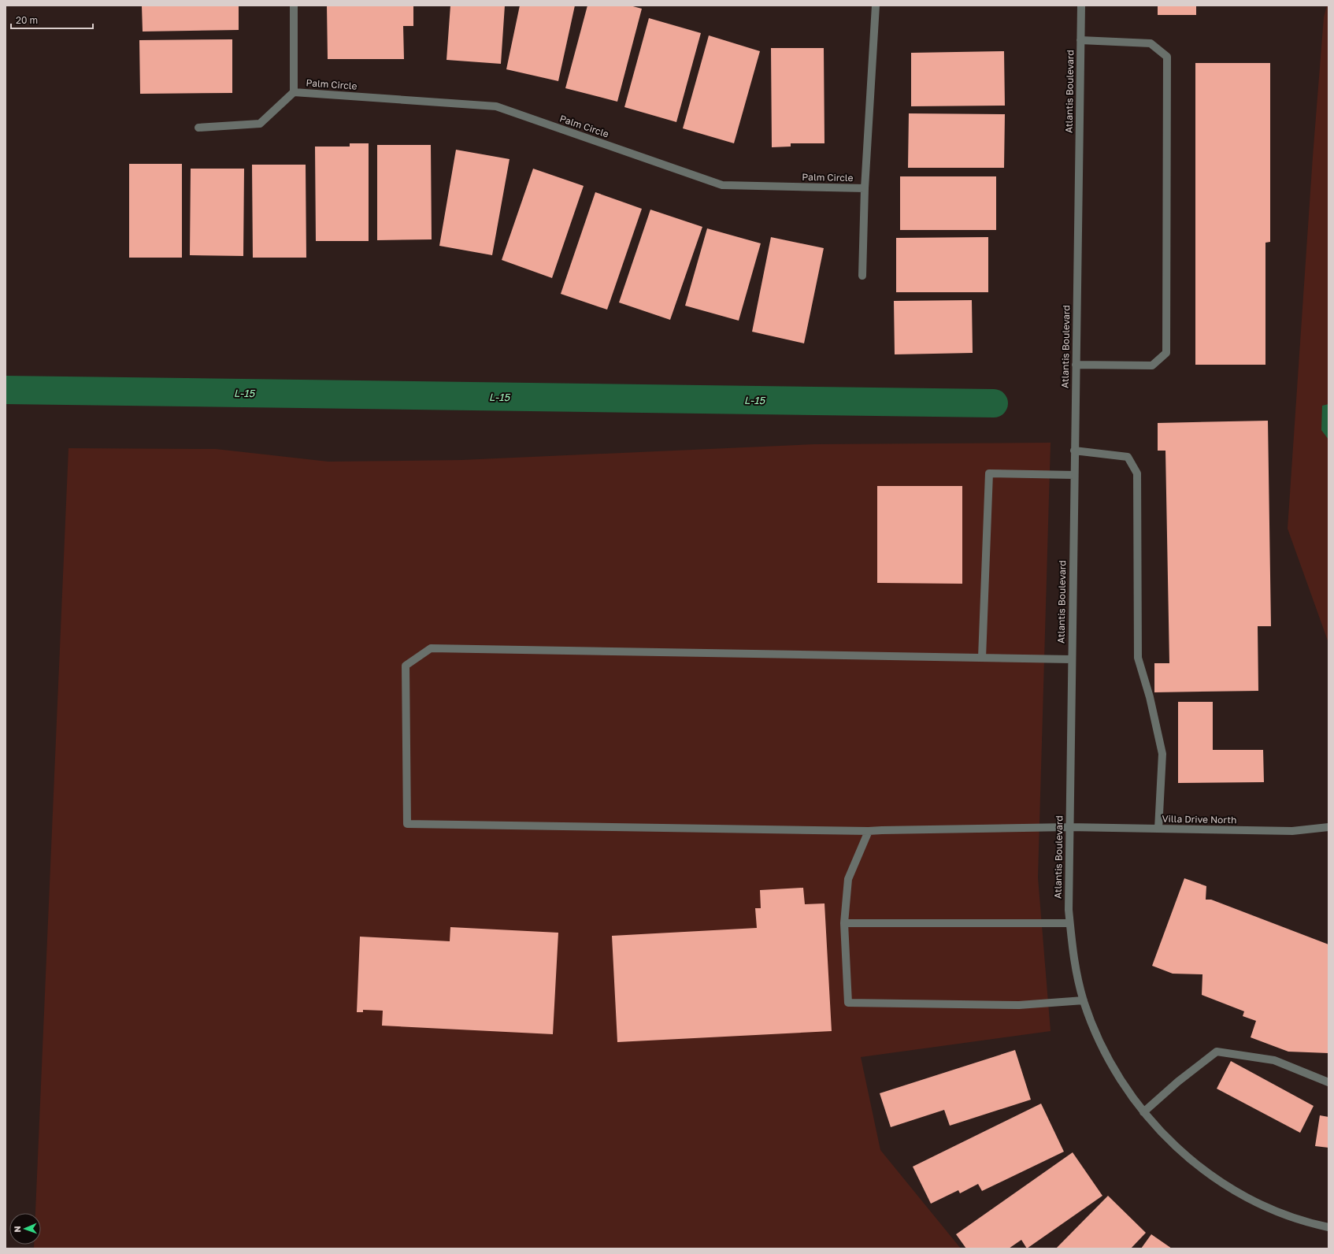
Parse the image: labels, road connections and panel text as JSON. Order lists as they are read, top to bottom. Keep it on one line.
{"streets":{"street":["Palm Circle","Atlantis Boulevard","Villa Drive North"]},"crossings":[["Atlantis Boulevard","Villa Drive North"]],"water":["L-15"],"scale_bar":"20 m","north":"left"}
